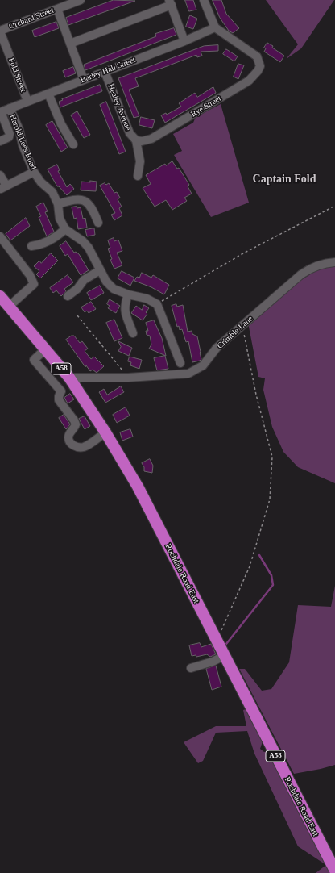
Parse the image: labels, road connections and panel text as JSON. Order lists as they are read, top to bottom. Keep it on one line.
{"streets":{"highway":["A58","Rochdale Road East"],"street":["Orchard Street","Barley Hall Street","Fold Street","Rye Street","Healey Avenue","Harold Lees Road","Crimble Lane"]},"crossings":[["Orchard Street","Fold Street"],["Barley Hall Street","Fold Street"],["Barley Hall Street","Rye Street"],["Barley Hall Street","Healey Avenue"],["Barley Hall Street","Harold Lees Road"],["Rye Street","Healey Avenue"],["Crimble Lane","Rochdale Road East"]],"districts":["Captain Fold"]}
